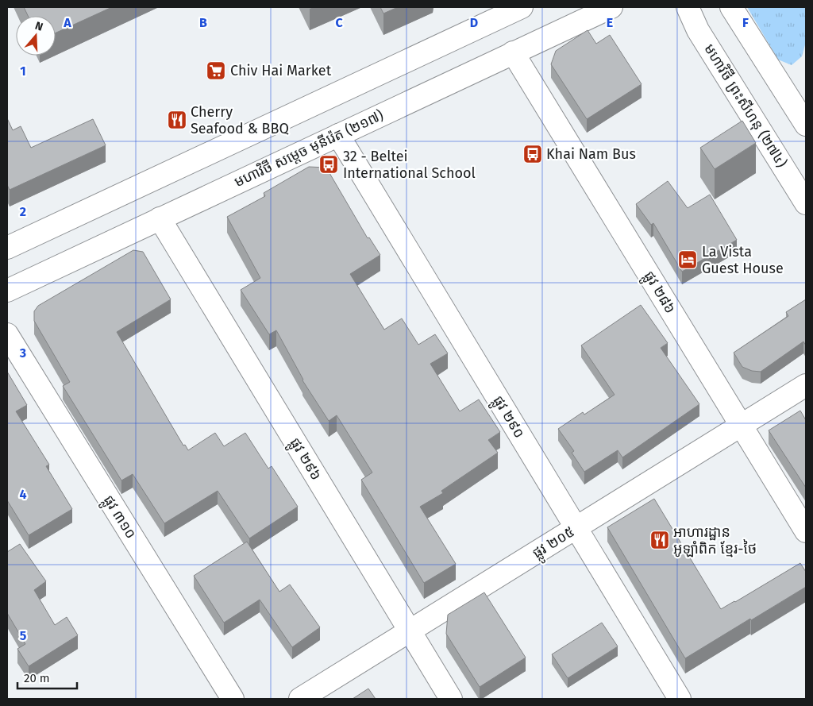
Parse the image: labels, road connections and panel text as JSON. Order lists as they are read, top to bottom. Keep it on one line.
{"streets":{"street":["មហាវិថី ព្រះសីហនុ (២៧៤)","មហាវិថី សម្តេច មុនីរ៉េត (២១៧)","ផ្លូវ ២៨៦","ផ្លូវ ២៩០","ផ្លូវ ២៩៦","ផ្លូវ ៣១០","ផ្លូវ ២០៥"]},"crossings":[["មហាវិថី សម្តេច មុនីរ៉េត (២១៧)","ផ្លូវ ២៨៦"],["មហាវិថី សម្តេច មុនីរ៉េត (២១៧)","ផ្លូវ ២៩០"],["មហាវិថី សម្តេច មុនីរ៉េត (២១៧)","ផ្លូវ ២៩៦"],["ផ្លូវ ២៨៦","ផ្លូវ ២០៥"],["ផ្លូវ ២៩០","ផ្លូវ ២០៥"],["ផ្លូវ ២៩៦","ផ្លូវ ២០៥"]],"places":{"supermarket":["Chiv Hai Market"],"restaurant":["Cherry Seafood & BBQ","អាហារដ្ឋាន អូឡាំពិក ខ្មែរ-ថៃ"],"bus stop":["Khai Nam Bus","32 - Beltei International School"],"hotel":["La Vista Guest House"]},"scale_bar":"20 m","north":"top","grid":{"columns":["A","B","C","D","E","F"],"rows":["1","2","3","4","5"]}}
